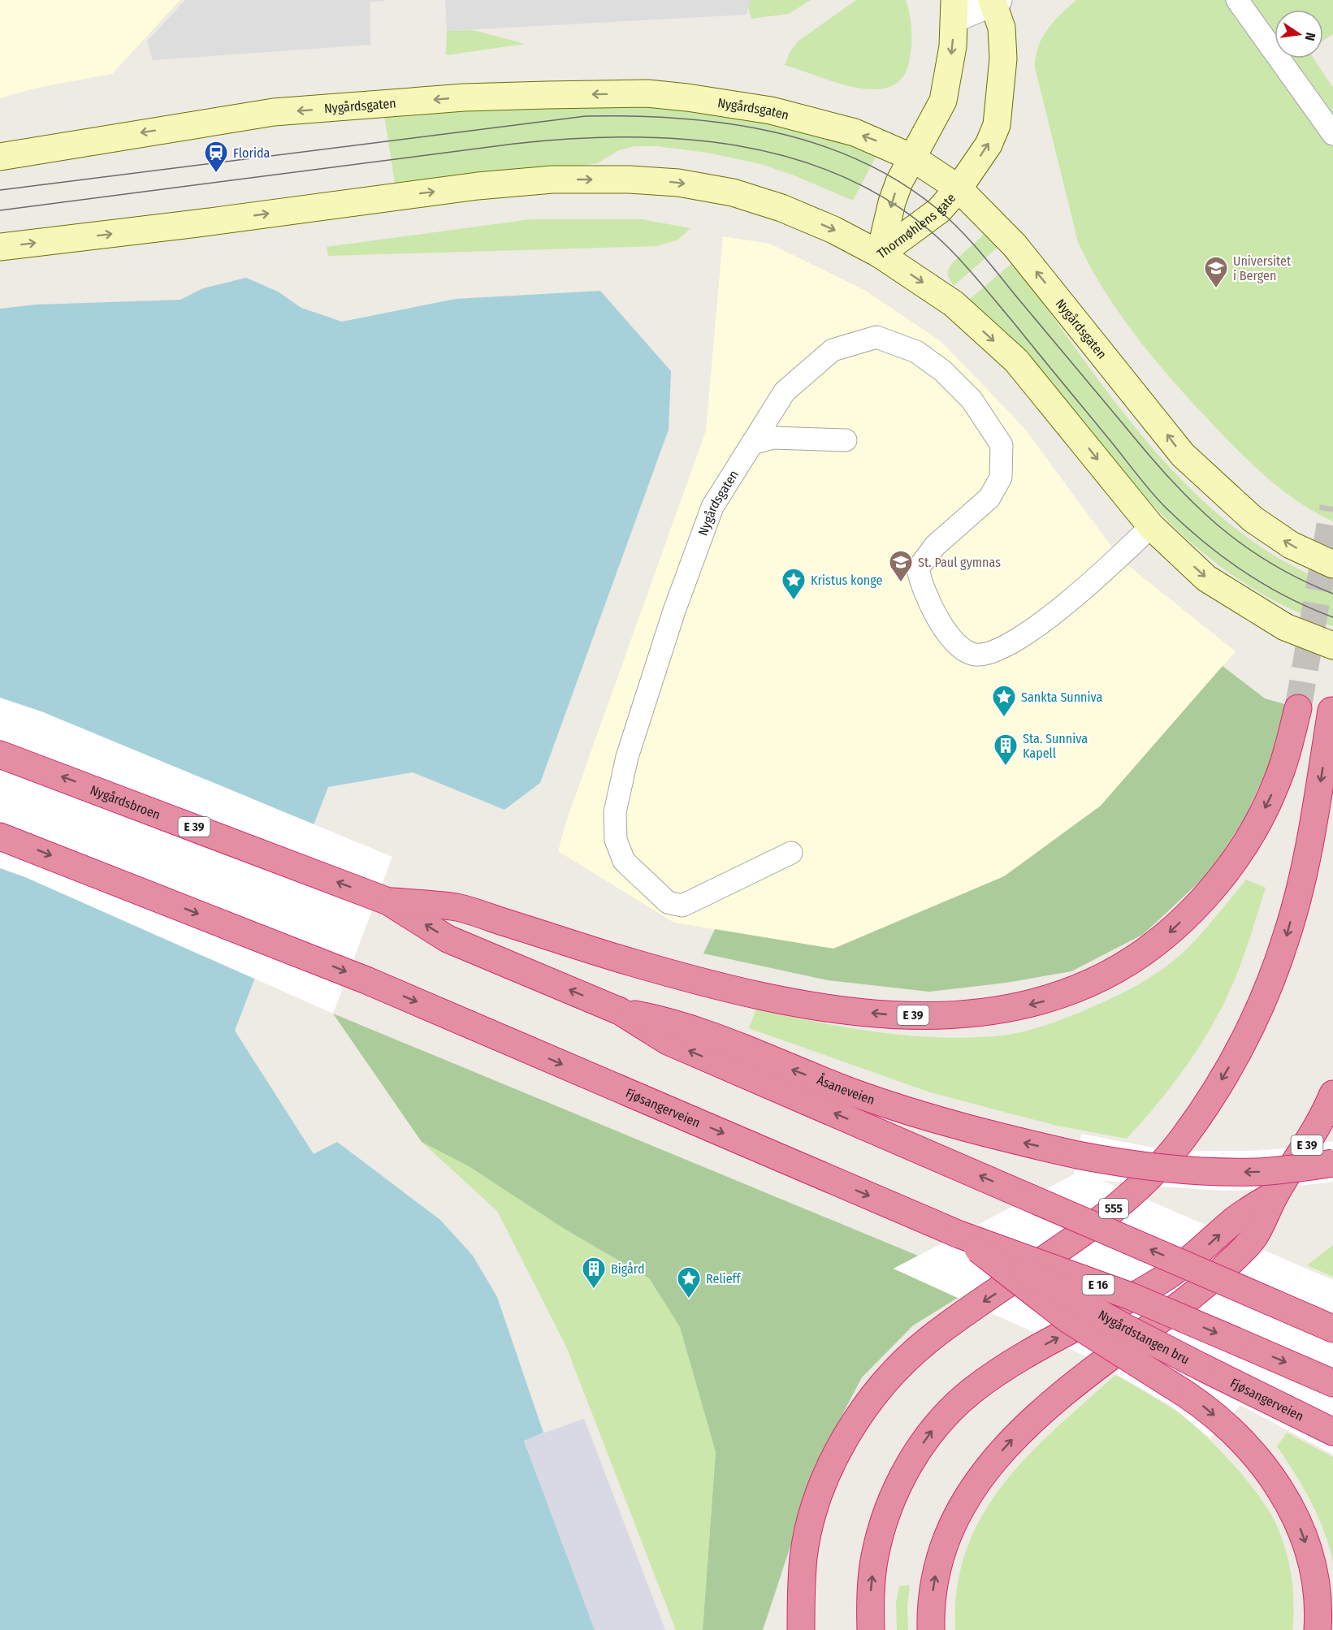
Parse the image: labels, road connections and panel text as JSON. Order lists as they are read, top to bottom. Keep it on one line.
{"streets":{"highway":["Nygårdsbroen","E 39","Åsaneveien","Fjøsangerveien","555","E 16","Nygårdstangen bru"],"main road":["Nygårdsgaten","Thormøhlens gate"]},"crossings":[["Nygårdsgaten","Thormøhlens gate"],["Nygårdsbroen","E 39"],["E 39","Åsaneveien"],["Fjøsangerveien","E 16"],["Fjøsangerveien","Nygårdstangen bru"],["E 16","Nygårdstangen bru"]],"one_way":["Nygårdsbroen"],"places":{"station":["Florida"],"school or university":["Universitet i Bergen","St. Paul gymnas"],"place":["Kristus konge","Sankta Sunniva","Relieff"],"building":["Sta. Sunniva Kapell","Bigård"]},"north":"right"}
